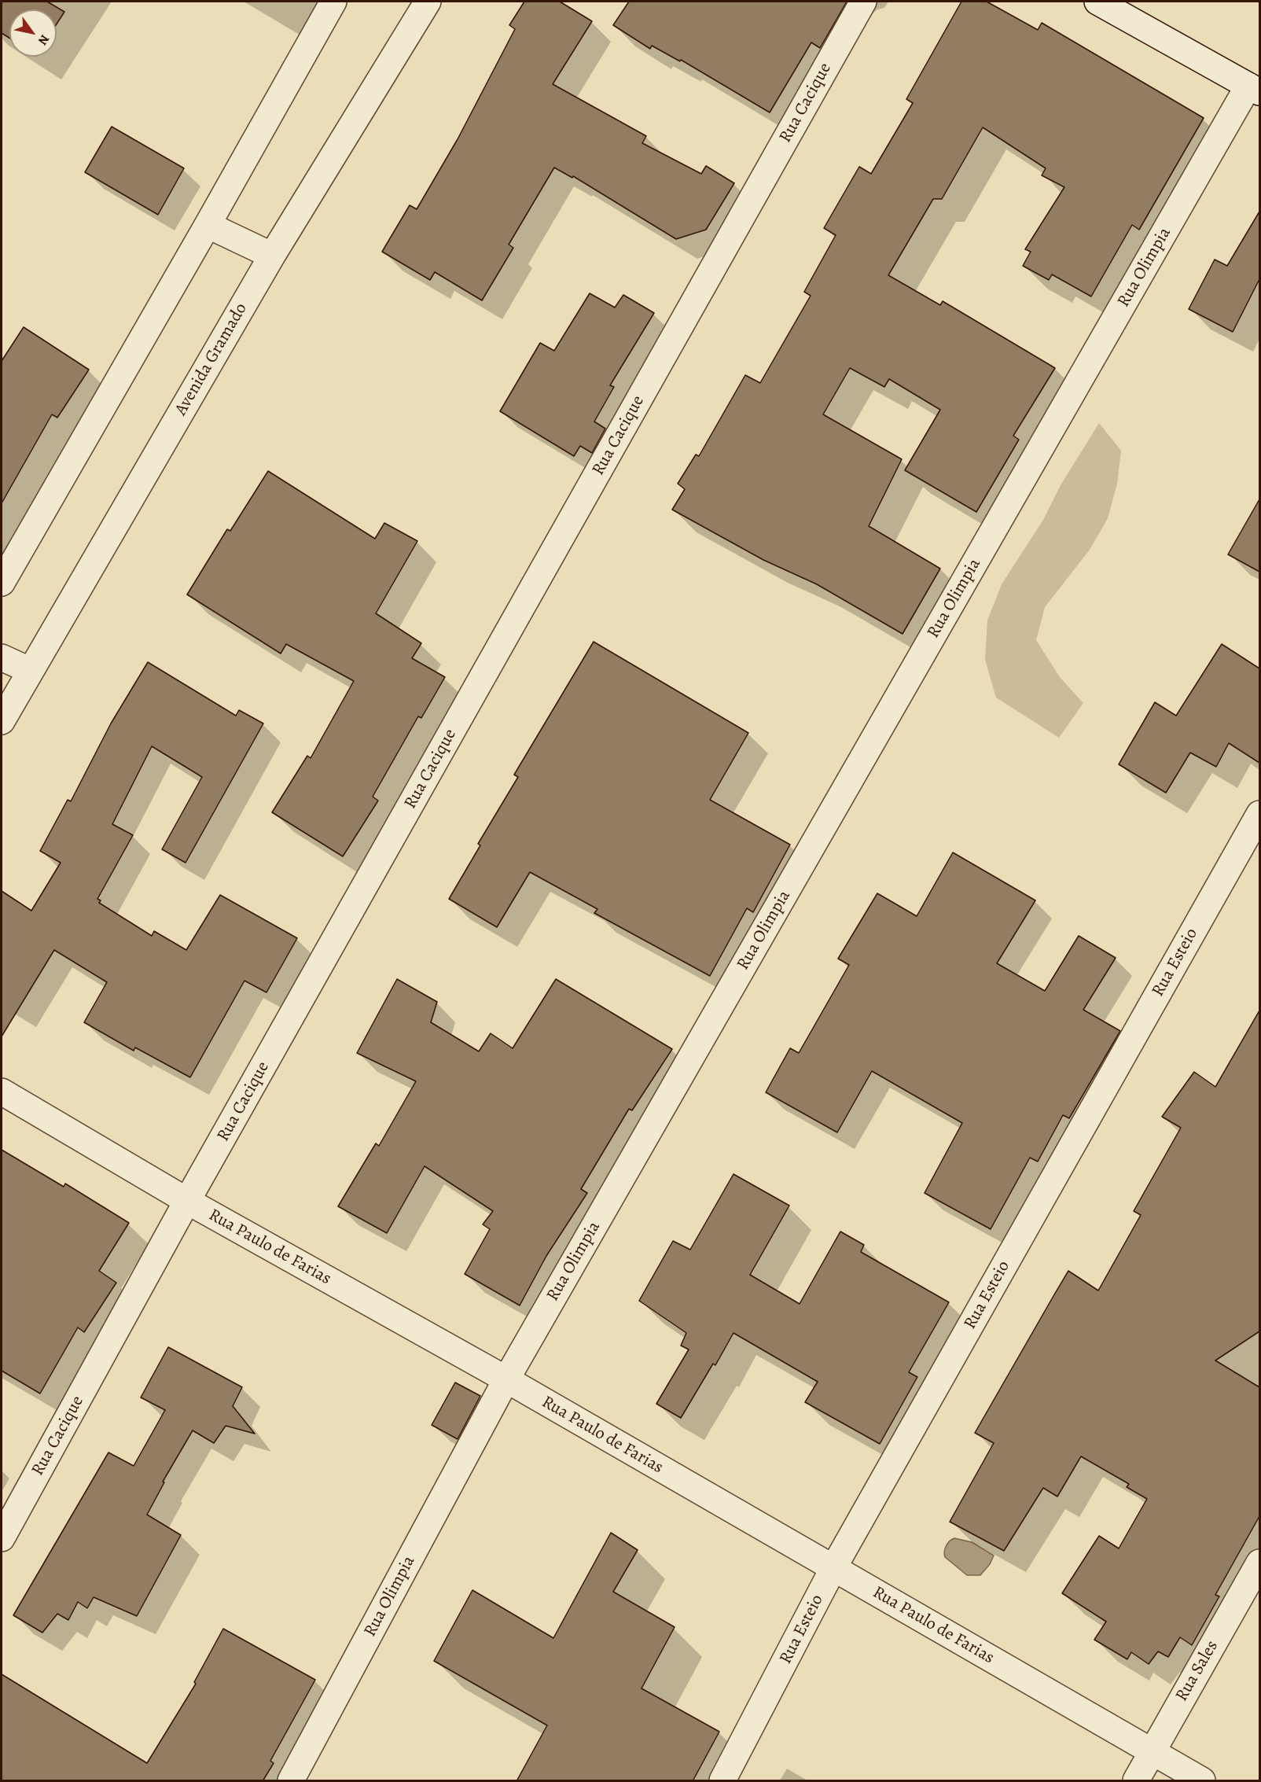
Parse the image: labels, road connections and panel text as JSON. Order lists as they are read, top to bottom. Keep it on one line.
{"streets":{"street":["Rua Cacique","Rua Olimpia","Avenida Gramado","Rua Esteio","Rua Paulo de Farias","Rua Sales"]},"crossings":[["Rua Cacique","Rua Paulo de Farias"],["Rua Olimpia","Rua Paulo de Farias"],["Rua Esteio","Rua Paulo de Farias"],["Rua Paulo de Farias","Rua Sales"]],"north":"bottom right"}
